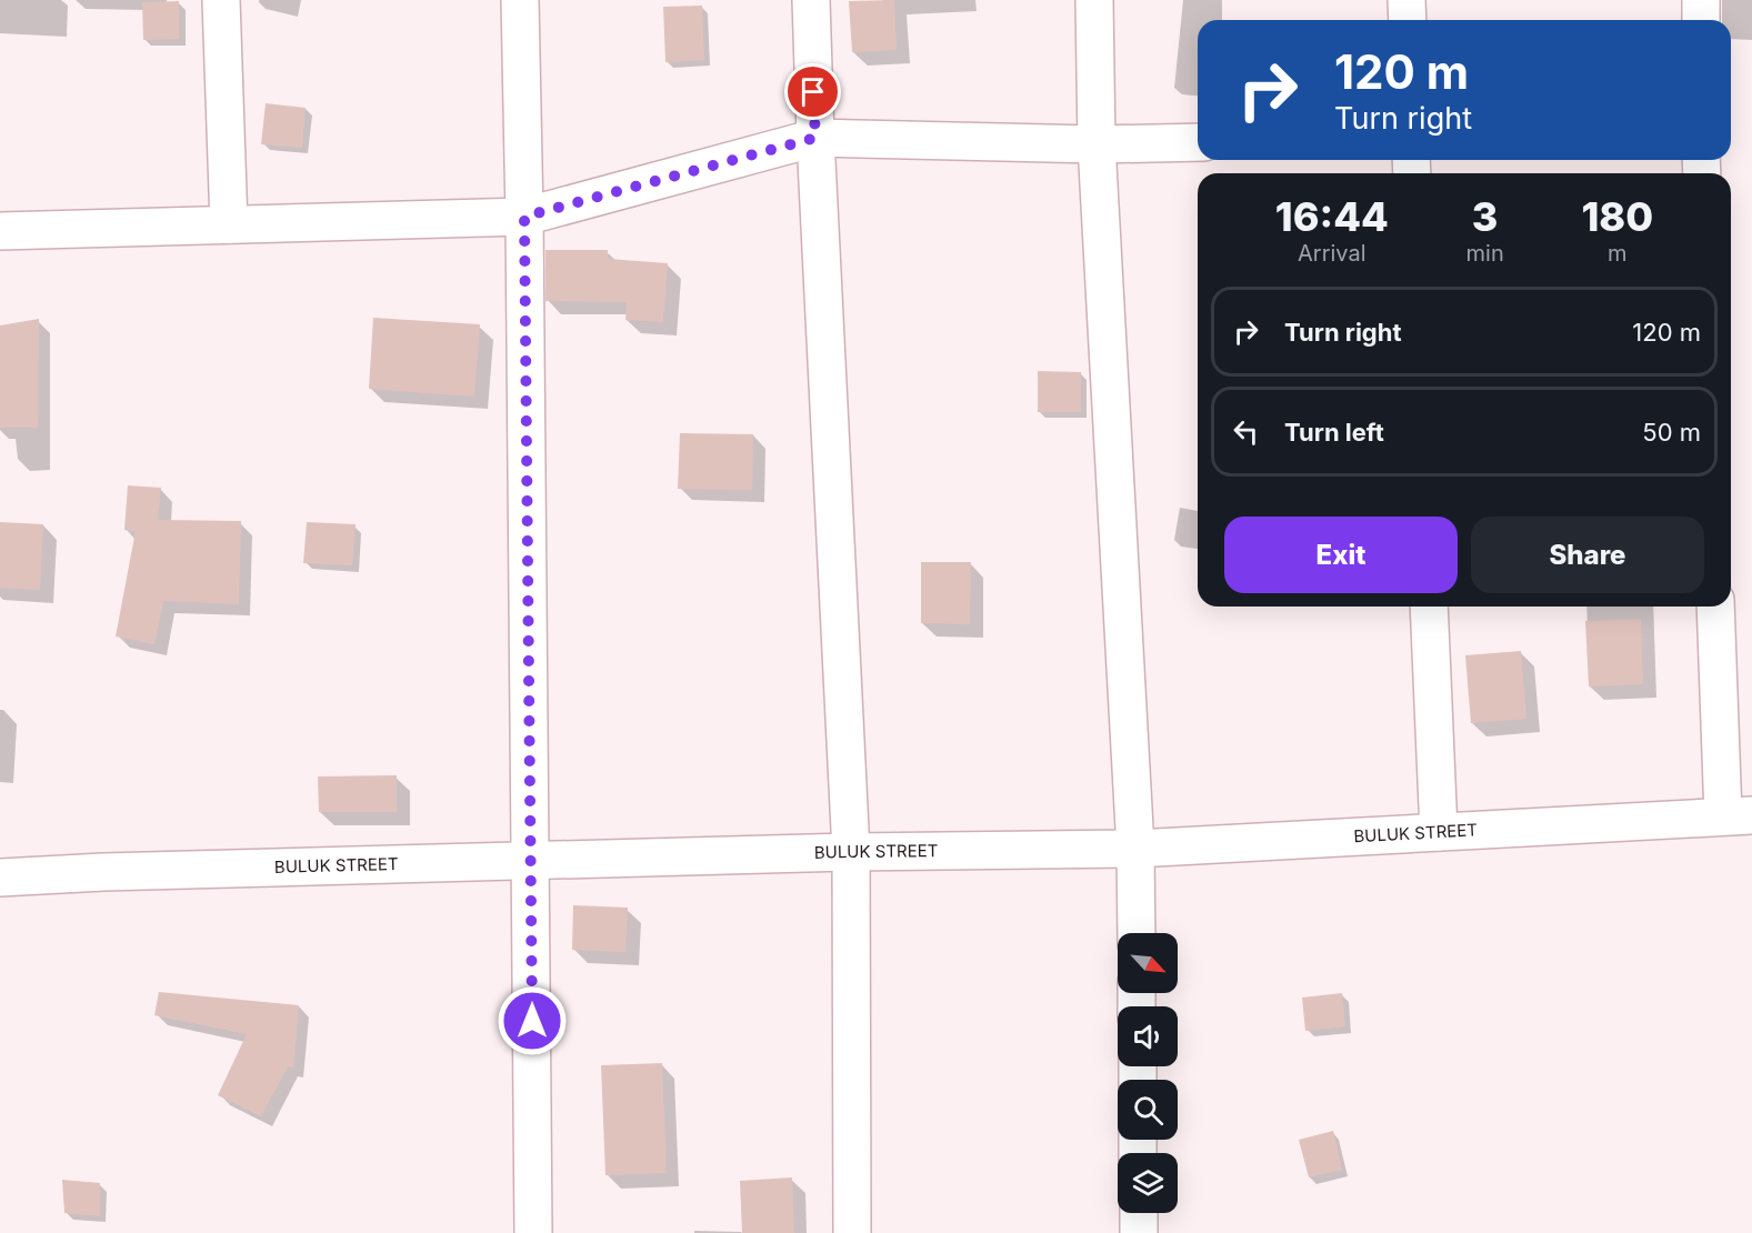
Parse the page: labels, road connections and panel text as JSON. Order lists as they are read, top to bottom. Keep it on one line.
{"streets":{"street":["BULUK STREET"]},"north":"bottom right","page":{"turn":["120 m","Turn right"],"eta":["16:44","Arrival","3","min","180","m"],"list":[{"name":"Turn right","value":"120 m"},{"name":"Turn left","value":"50 m"}],"buttons":["Exit","Share"]}}
